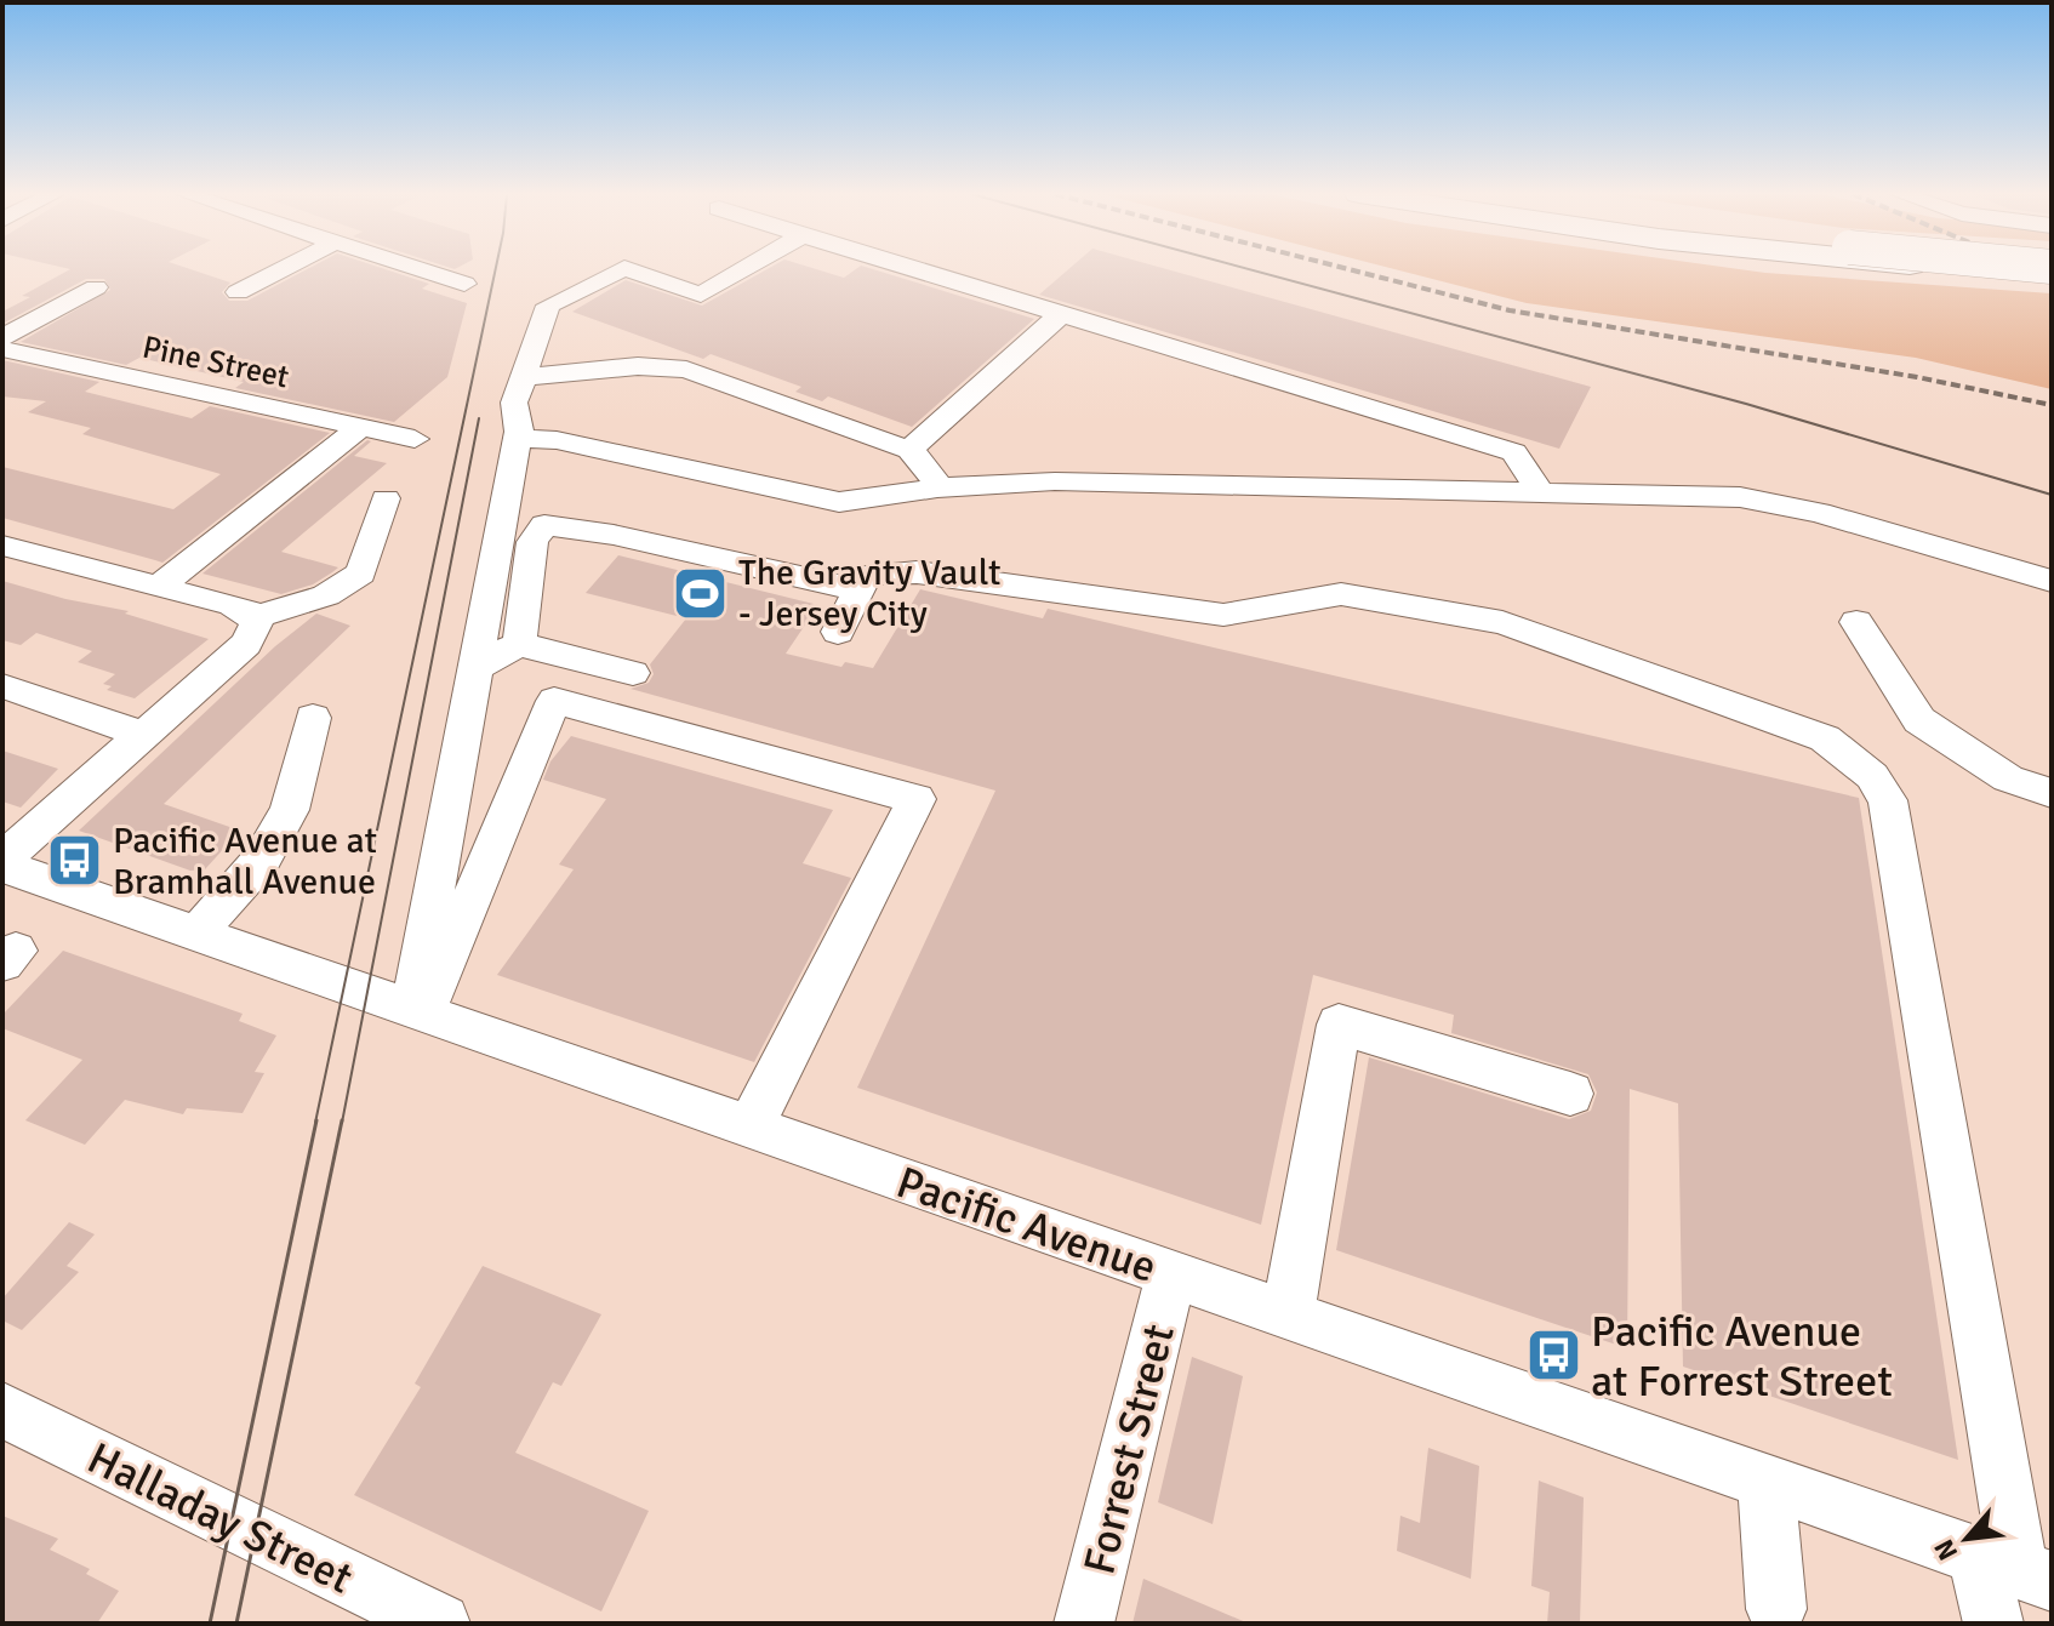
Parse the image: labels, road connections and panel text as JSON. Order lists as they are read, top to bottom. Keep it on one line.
{"streets":{"street":["Pine Street","Pacific Avenue","Forrest Street","Halladay Street"]},"crossings":[["Pacific Avenue","Forrest Street"]],"places":{"sports":["The Gravity Vault - Jersey City"],"bus stop":["Pacific Avenue at Bramhall Avenue","Pacific Avenue at Forrest Street"]},"north":"bottom left"}
